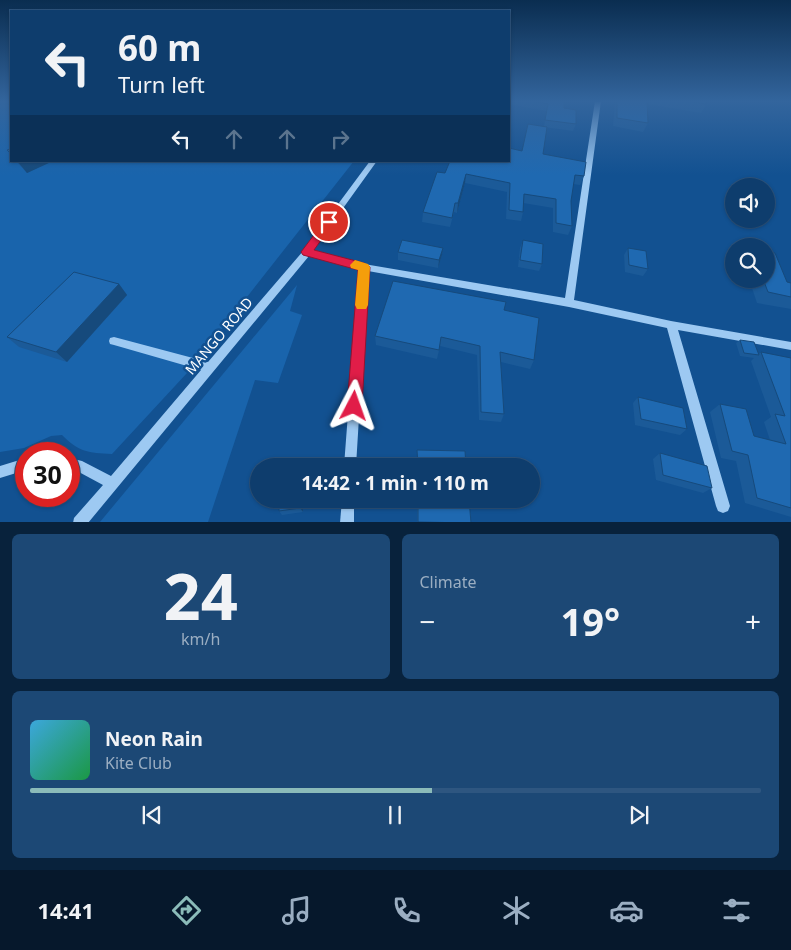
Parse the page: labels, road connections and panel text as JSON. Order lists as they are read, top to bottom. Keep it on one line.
{"streets":{"street":["MANGO ROAD"]},"page":{"turn":["60 m","Turn left"],"limit":"30","trip":"14:42 · 1 min · 110 m","tile":[["24","km/h"],"Climate"],"heat":["−","19°","+"],"song":["Neon Rain","Kite Club"],"tabs":"14:41"}}
